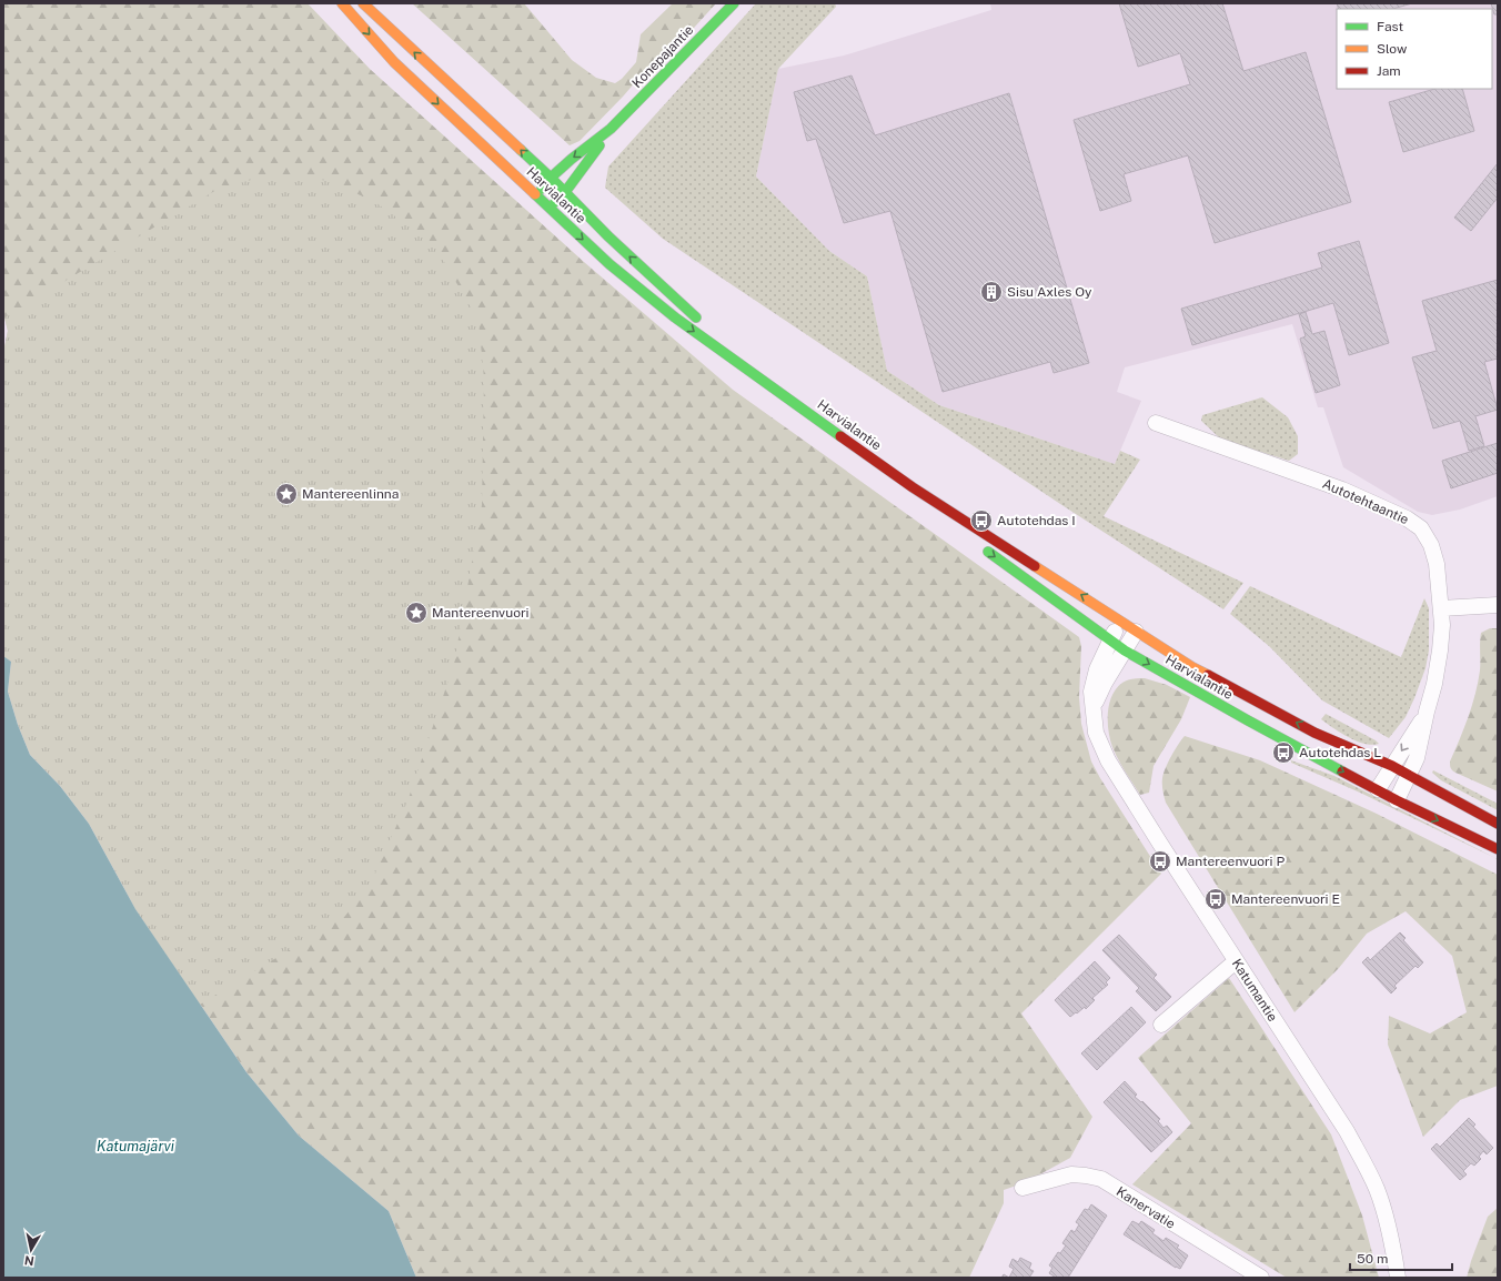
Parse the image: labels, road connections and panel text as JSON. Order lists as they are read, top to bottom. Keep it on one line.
{"streets":{"main road":["Konepajantie","Harvialantie"],"street":["Autotehtaantie","Katumantie","Kanervatie"]},"crossings":[["Konepajantie","Harvialantie"],["Harvialantie","Autotehtaantie"],["Harvialantie","Katumantie"]],"water":["Katumajärvi"],"places":{"building":["Sisu Axles Oy"],"place":["Mantereenlinna","Mantereenvuori"],"bus stop":["Autotehdas I","Autotehdas L","Mantereenvuori P","Mantereenvuori E"]},"legend":["Fast","Slow","Jam"],"scale_bar":"50 m","north":"bottom"}
